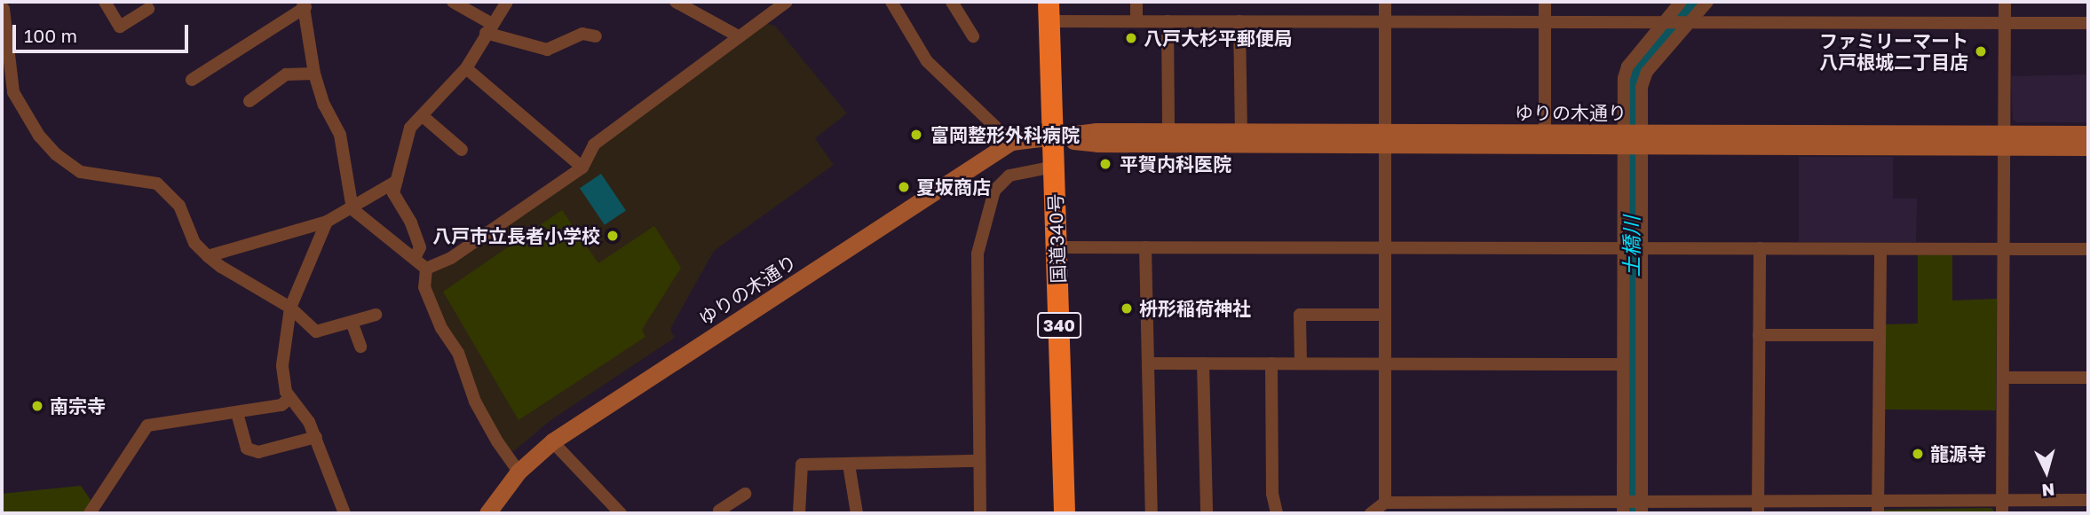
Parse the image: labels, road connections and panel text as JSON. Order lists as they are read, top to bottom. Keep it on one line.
{"streets":{"highway":["国道340号","340"],"street":["ゆりの木通り"]},"crossings":[["ゆりの木通り","国道340号"]],"water":["土橋川"],"places":["八戸大杉平郵便局","ファミリーマート 八戸根城二丁目店","富岡整形外科病院","平賀内科医院","夏坂商店","八戸市立長者小学校","枡形稲荷神社","南宗寺","龍源寺"],"scale_bar":"100 m","north":"bottom"}
